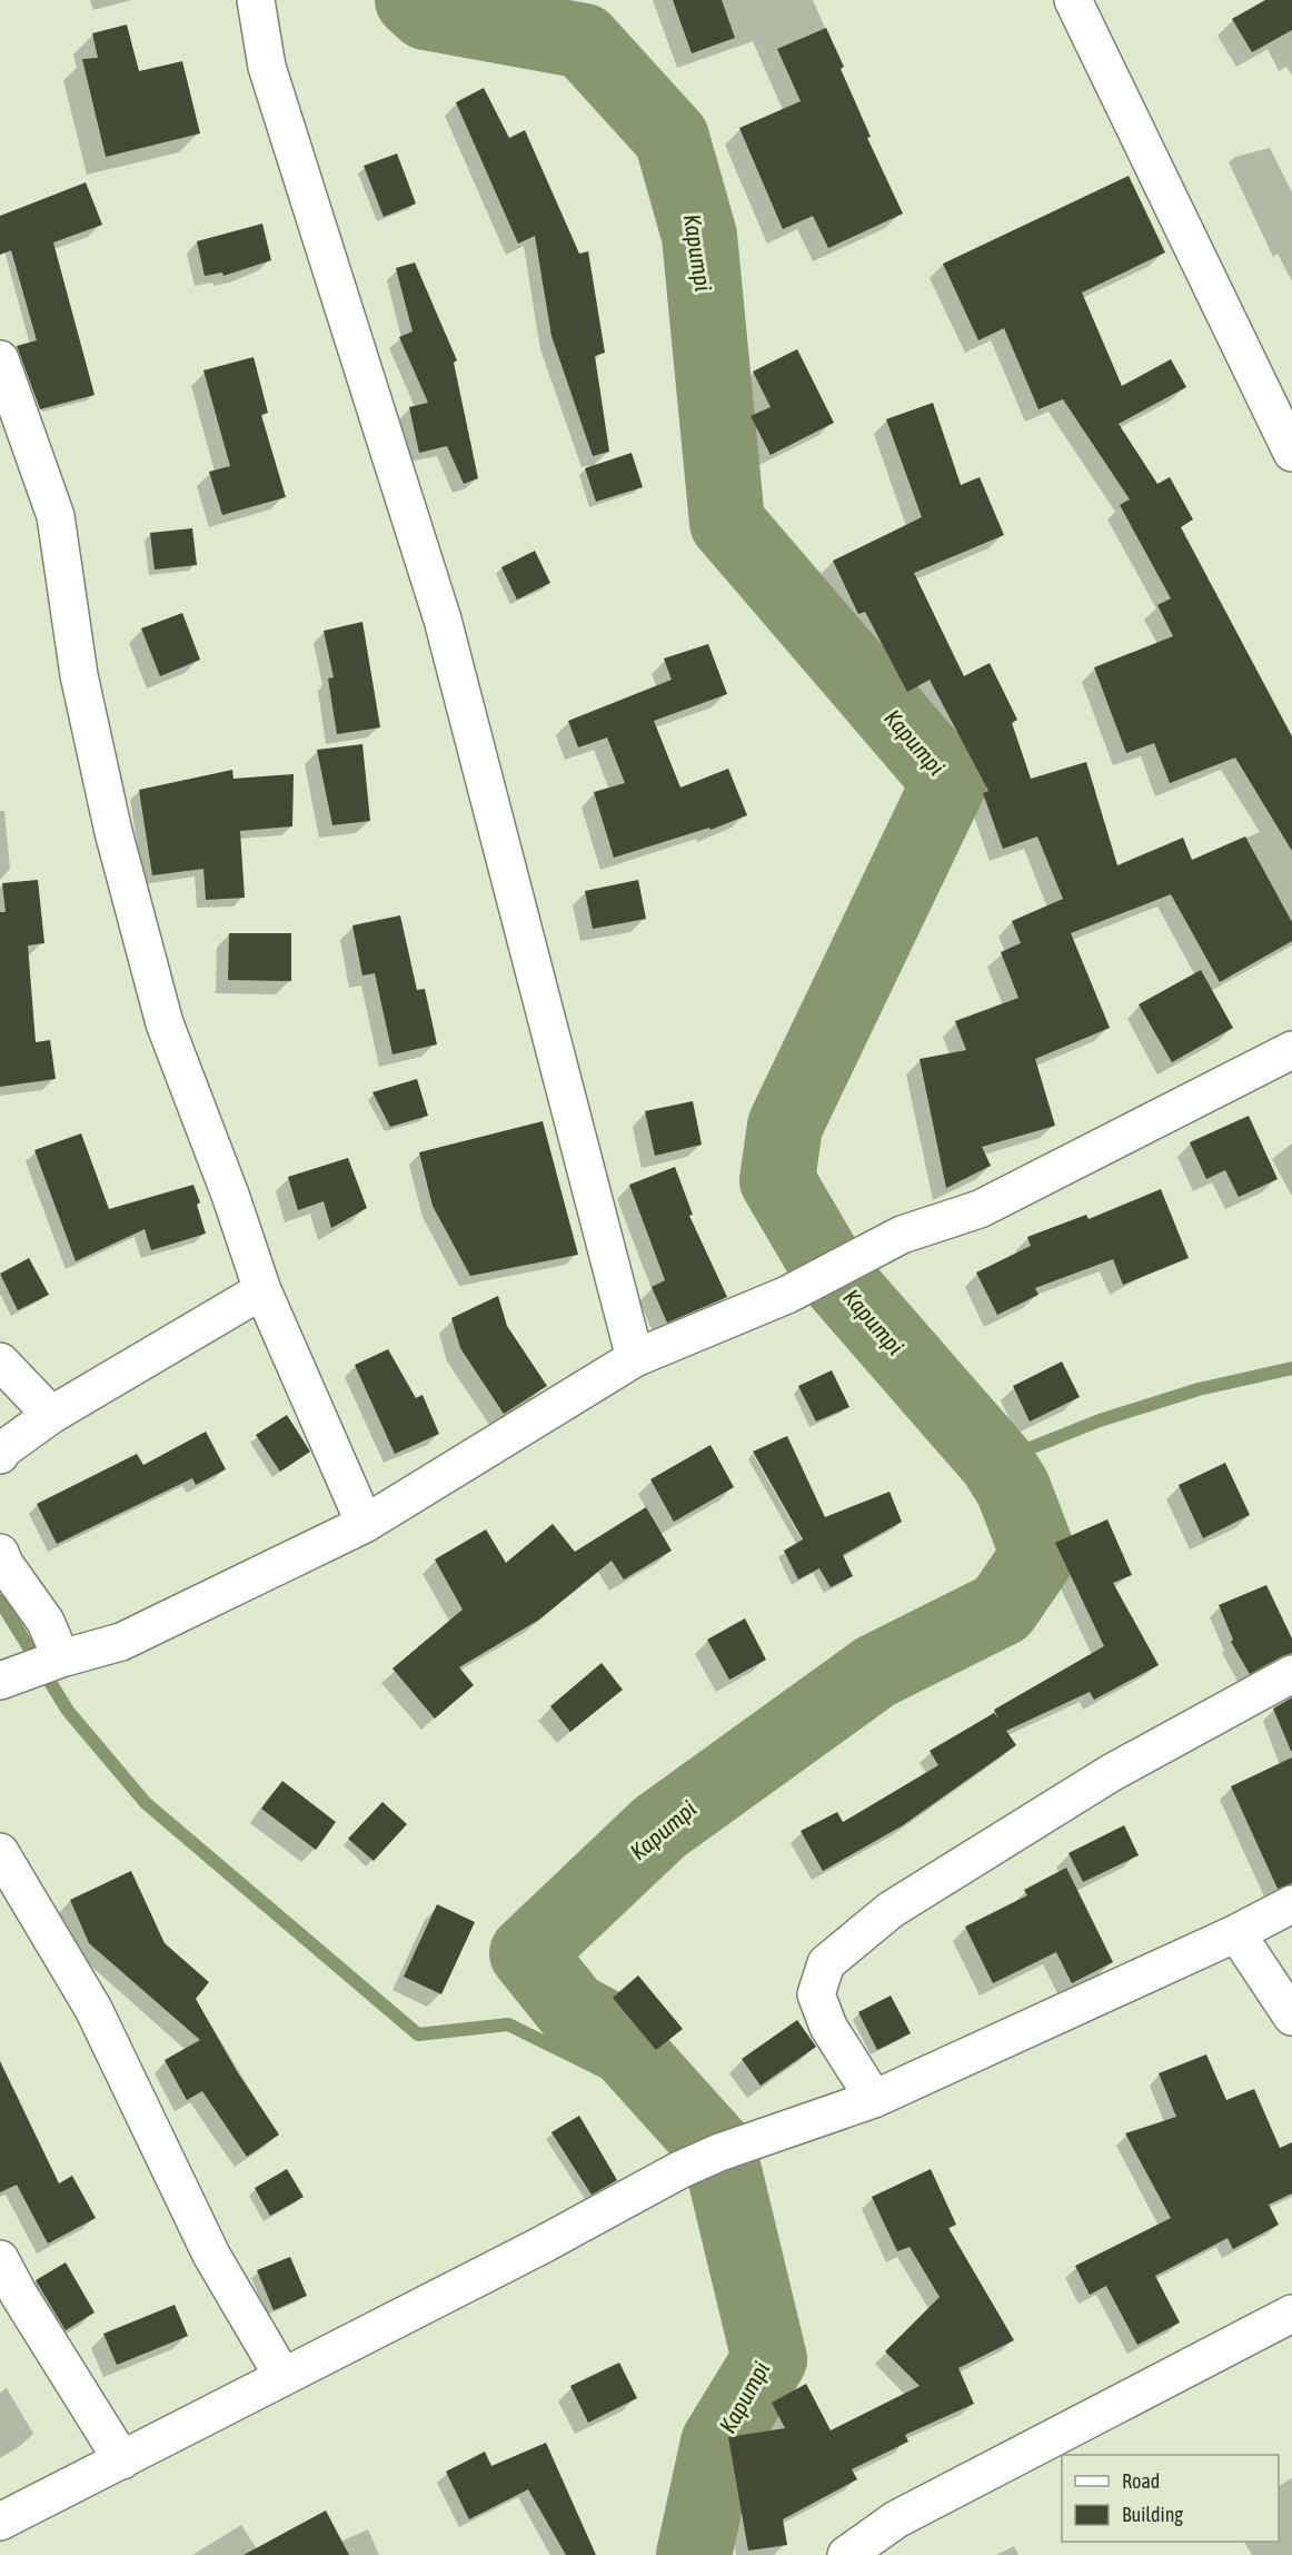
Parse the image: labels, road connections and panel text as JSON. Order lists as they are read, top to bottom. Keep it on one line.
{"water":["Kapumpi"],"legend":["Road","Building"]}
